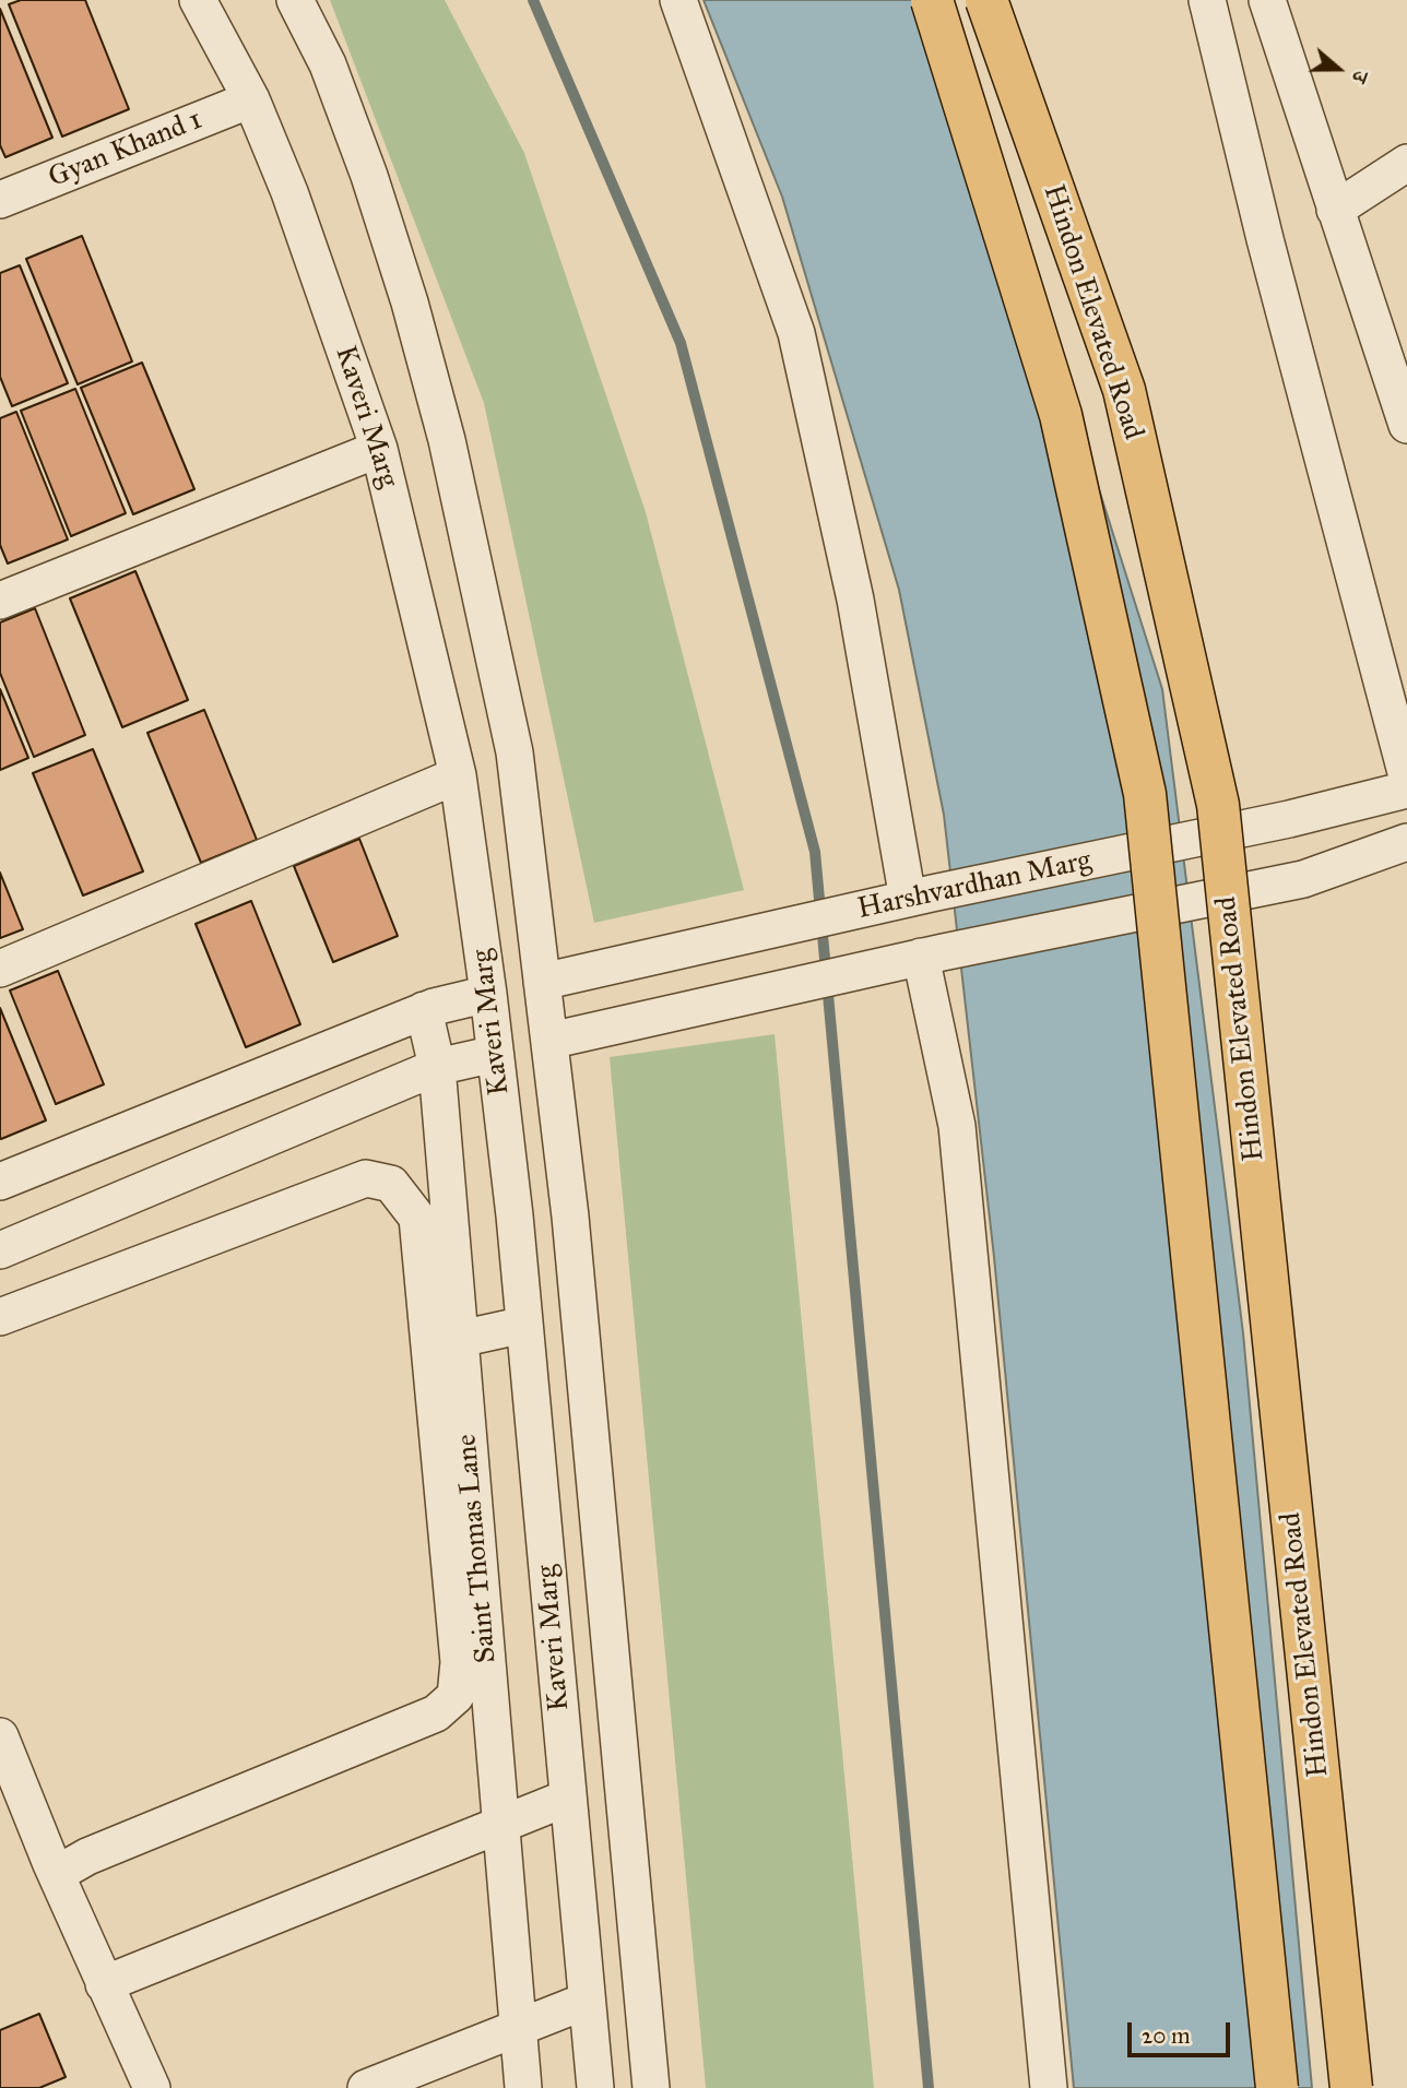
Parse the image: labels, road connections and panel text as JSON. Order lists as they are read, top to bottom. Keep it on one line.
{"streets":{"highway":["Hindon Elevated Road"],"street":["Gyan Khand 1","Kaveri Marg","Harshvardhan Marg","Saint Thomas Lane"]},"crossings":[["Gyan Khand 1","Kaveri Marg"],["Kaveri Marg","Harshvardhan Marg"]],"scale_bar":"20 m","north":"right"}
